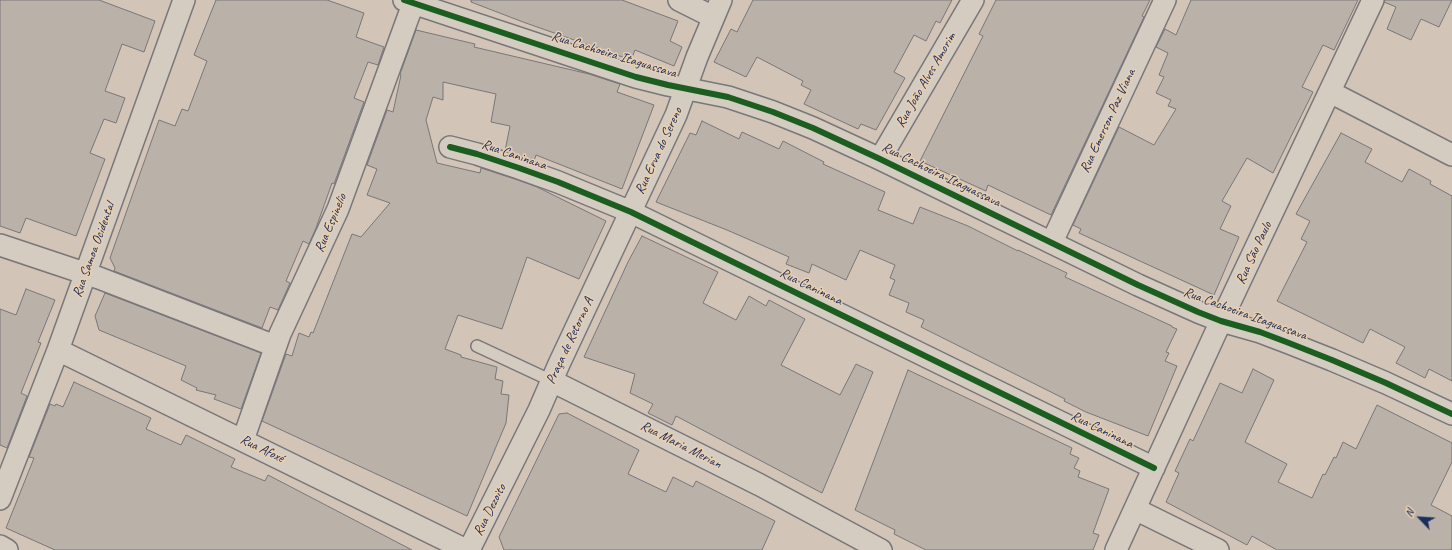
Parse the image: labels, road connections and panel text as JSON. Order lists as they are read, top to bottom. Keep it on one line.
{"streets":{"street":["Rua Cachoeira Itaguassava","Rua João Alves Amorim","Rua Emerson Paz Viana","Rua Erva do Sereno","Rua Caninana","Rua Espinelio","Rua Samoa Ocidental","Rua São Paulo","Praça de Retorno A","Rua Maria Merian","Rua Afoxé","Rua Dezoito"]},"crossings":[["Rua Cachoeira Itaguassava","Rua João Alves Amorim"],["Rua Cachoeira Itaguassava","Rua Emerson Paz Viana"],["Rua Cachoeira Itaguassava","Rua Erva do Sereno"],["Rua Cachoeira Itaguassava","Rua Espinelio"],["Rua Cachoeira Itaguassava","Rua São Paulo"],["Rua Erva do Sereno","Rua Caninana"],["Rua Erva do Sereno","Praça de Retorno A"],["Rua Caninana","Rua São Paulo"],["Rua Caninana","Praça de Retorno A"],["Rua Espinelio","Rua Afoxé"],["Rua Samoa Ocidental","Rua Afoxé"],["Praça de Retorno A","Rua Maria Merian"],["Praça de Retorno A","Rua Dezoito"]],"north":"top left"}
